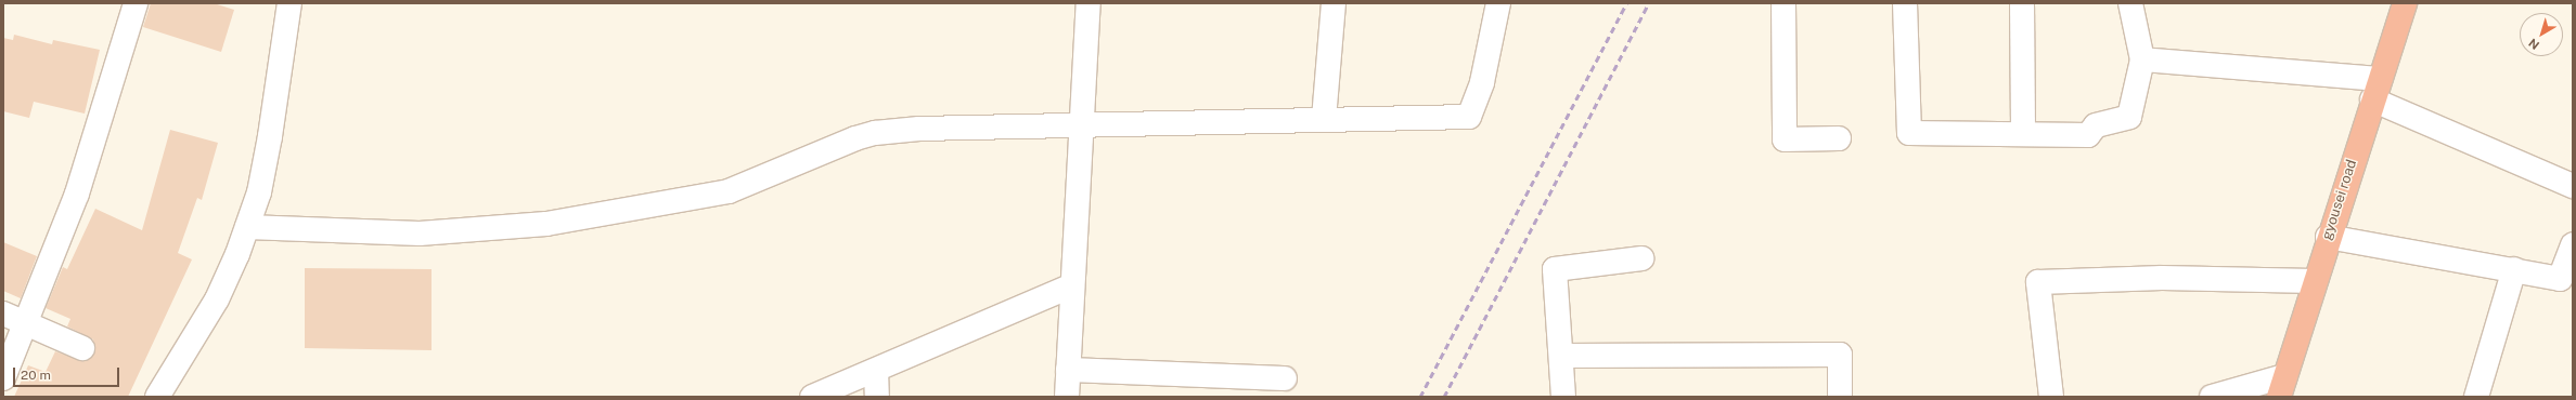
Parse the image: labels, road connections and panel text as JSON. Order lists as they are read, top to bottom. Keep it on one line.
{"streets":{"highway":["gyousei road"]},"scale_bar":"20 m","north":"bottom left"}
